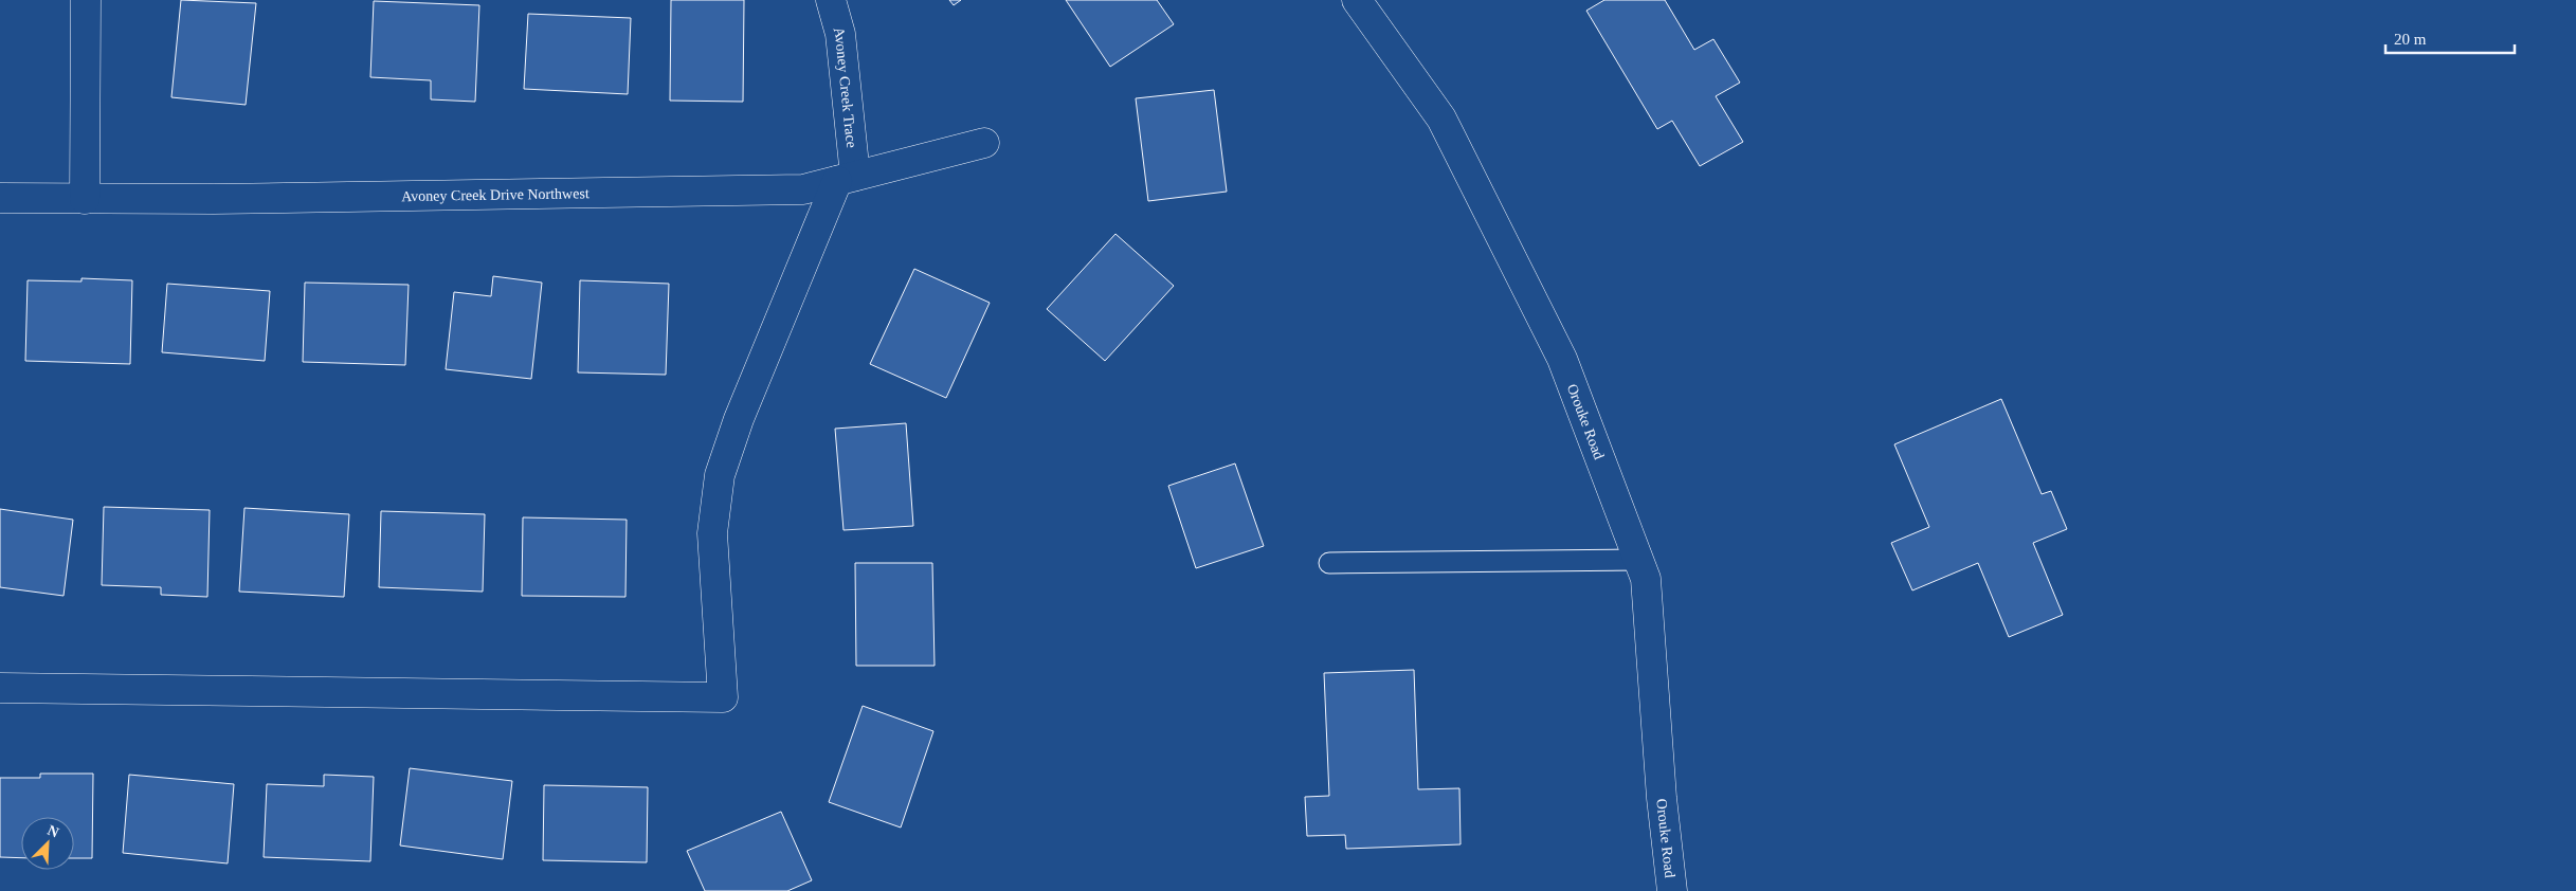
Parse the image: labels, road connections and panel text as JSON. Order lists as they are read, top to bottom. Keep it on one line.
{"streets":{"street":["Avoney Creek Trace","Avoney Creek Drive Northwest","Orouke Road"]},"crossings":[["Avoney Creek Trace","Avoney Creek Drive Northwest"]],"scale_bar":"20 m","north":"top right"}
